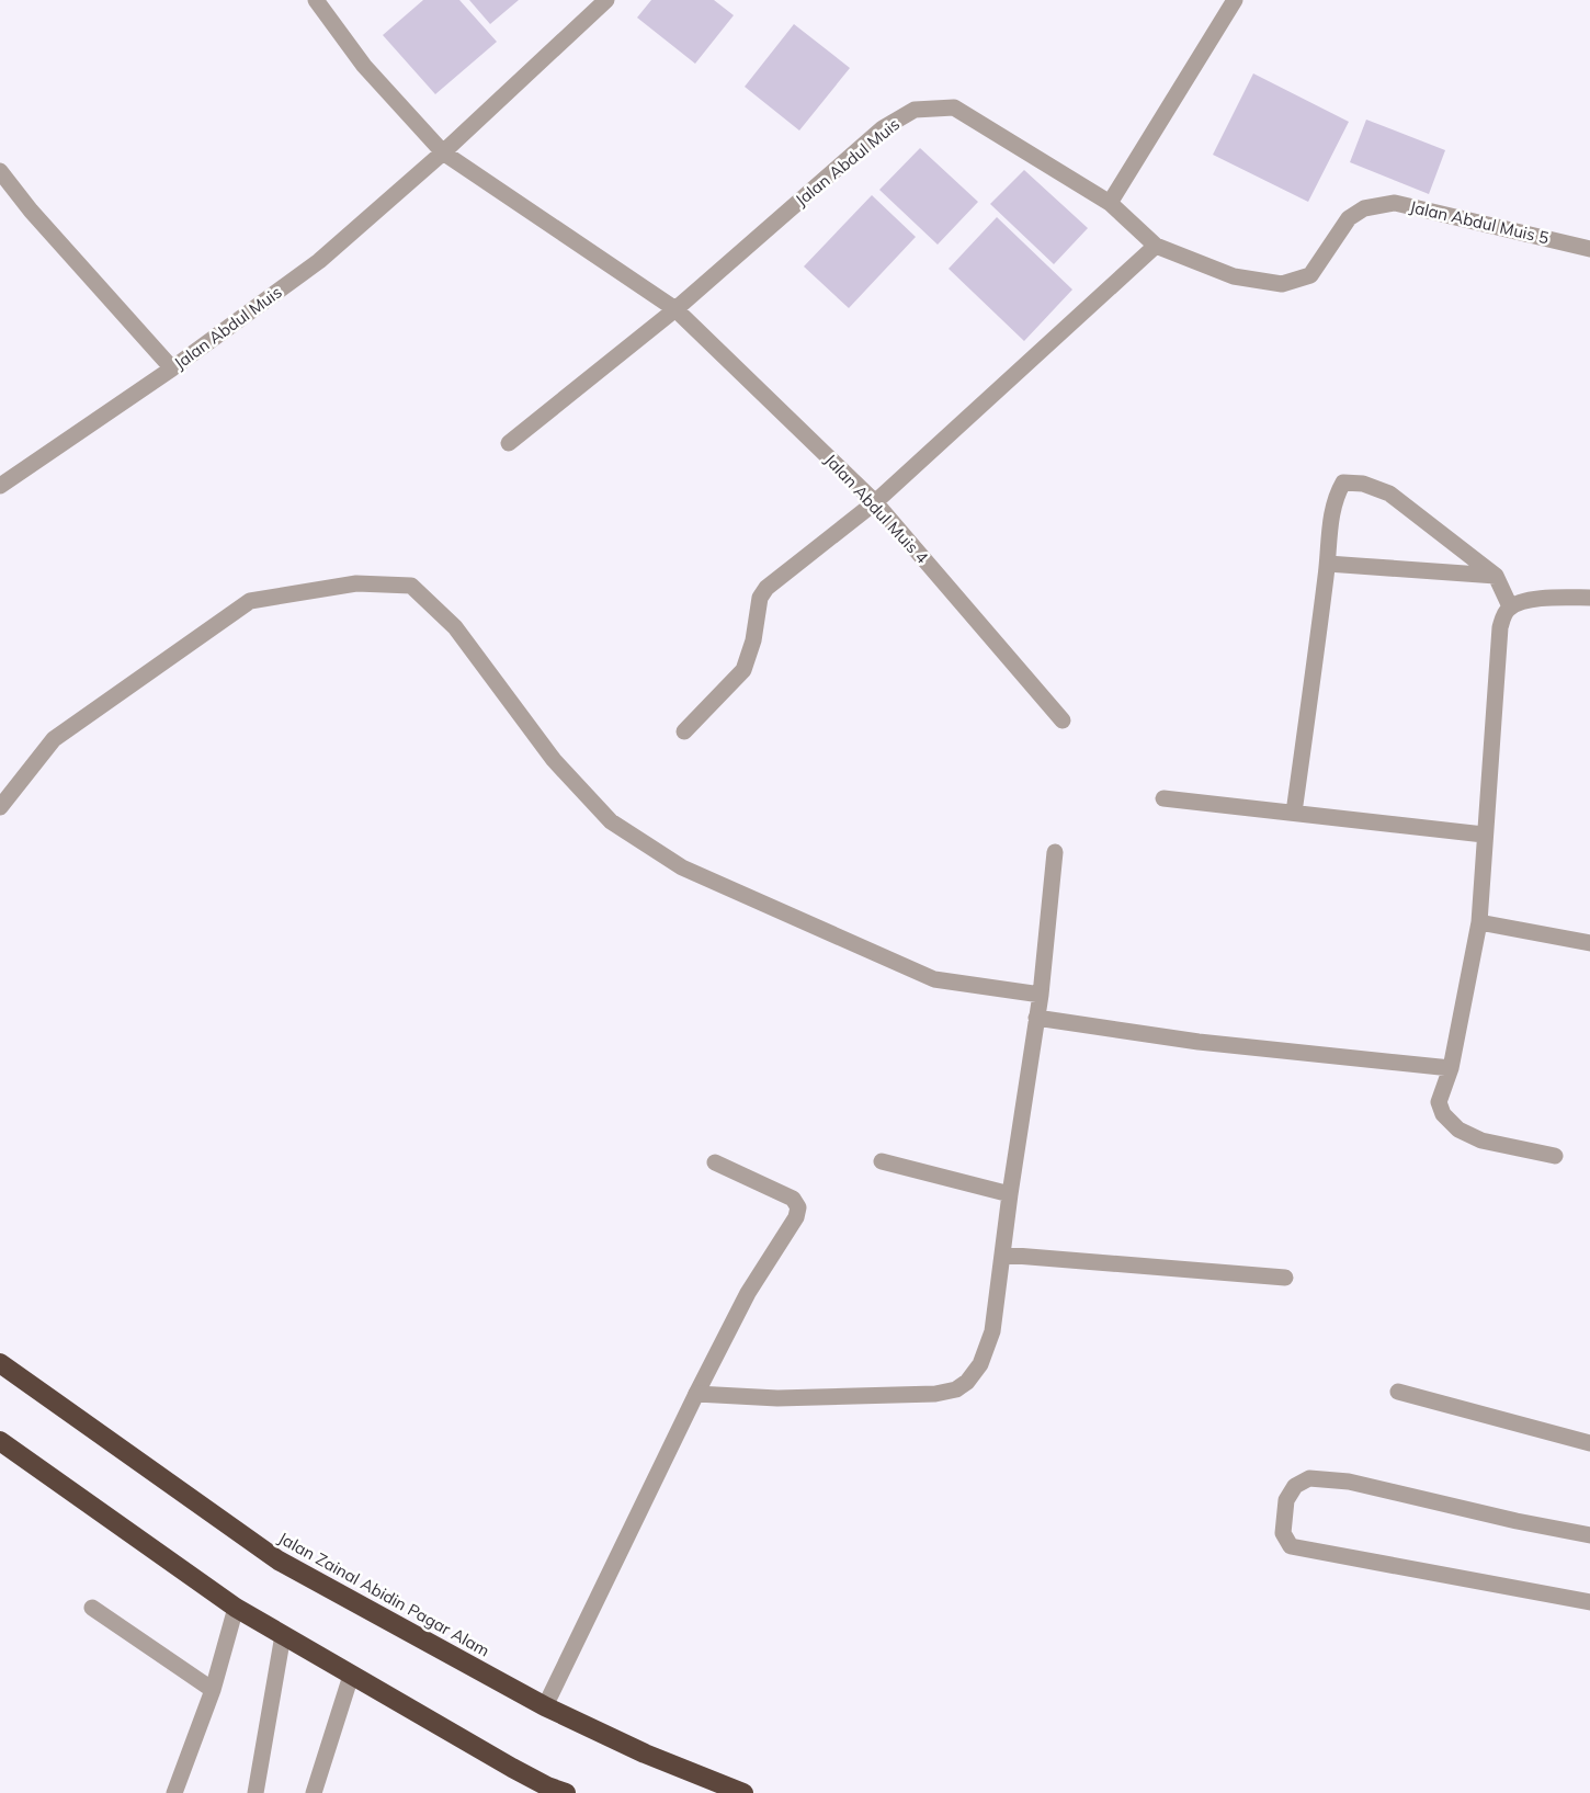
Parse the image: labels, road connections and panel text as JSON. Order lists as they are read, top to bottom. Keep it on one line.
{"streets":{"highway":["Jalan Zainal Abidin Pagar Alam"],"street":["Jalan Abdul Muis","Jalan Abdul Muis 5","Jalan Abdul Muis 4"]},"crossings":[["Jalan Abdul Muis","Jalan Abdul Muis 5"],["Jalan Abdul Muis","Jalan Abdul Muis 4"]]}
